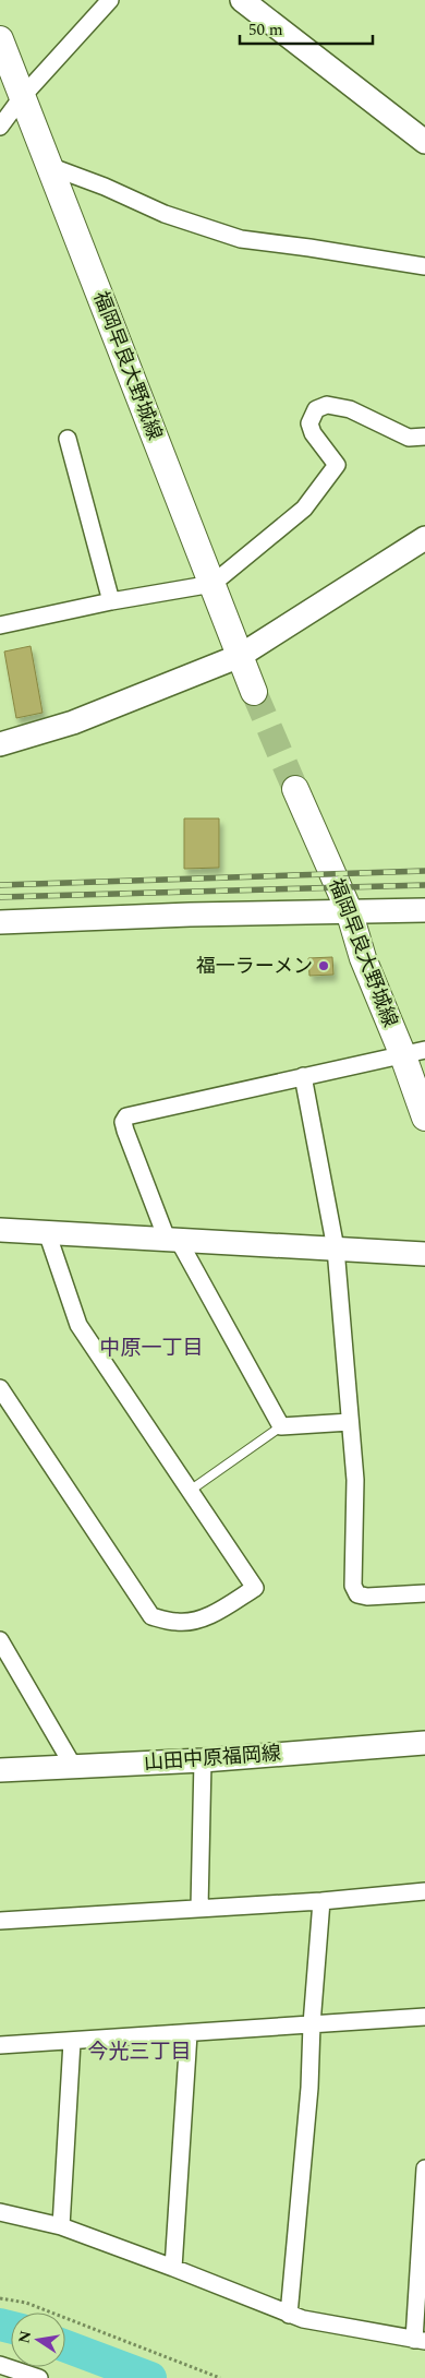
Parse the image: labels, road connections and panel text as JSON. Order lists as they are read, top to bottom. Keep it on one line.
{"streets":{"main road":["福岡早良大野城線"],"street":["山田中原福岡線"]},"districts":["中原一丁目","今光三丁目"],"places":["福一ラーメン"],"scale_bar":"50 m","north":"left"}
